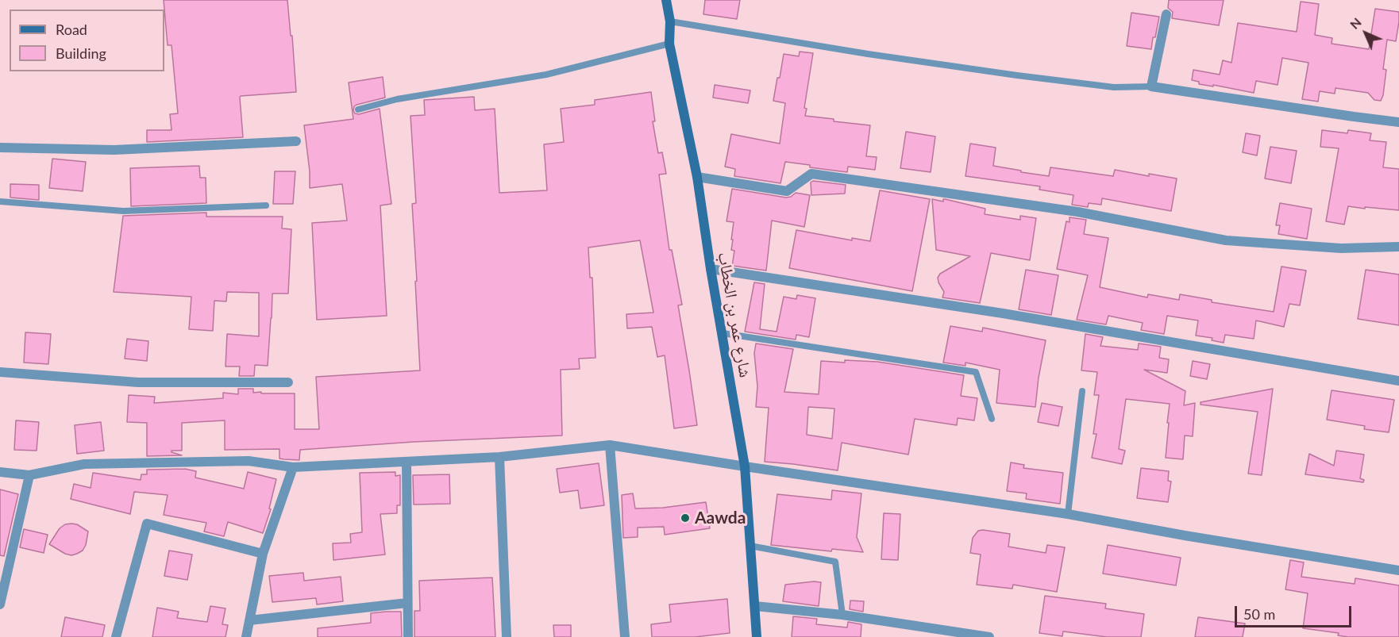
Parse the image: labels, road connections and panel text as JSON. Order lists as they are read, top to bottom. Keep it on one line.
{"streets":{"main road":["شارع عمر بن الخطاب"]},"places":["Aawda"],"legend":["Road","Building"],"scale_bar":"50 m","north":"top left"}
